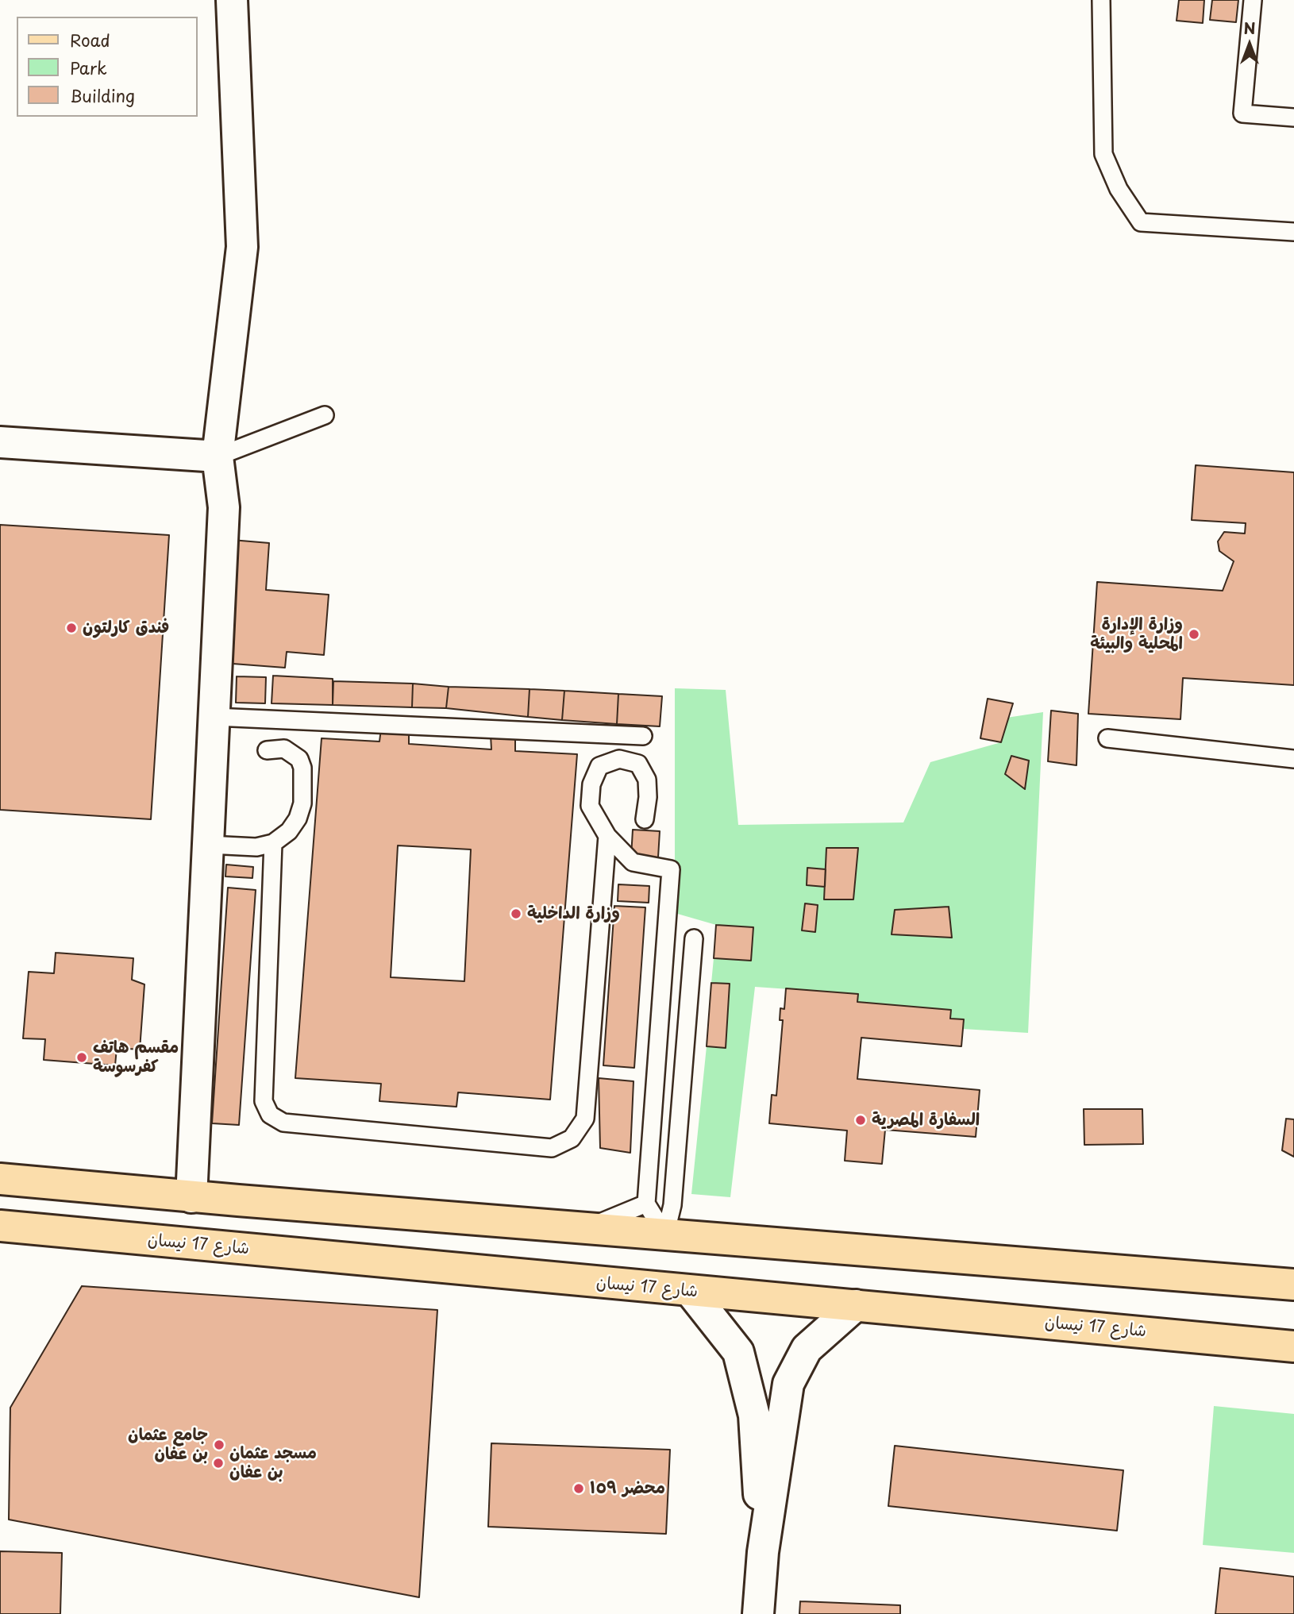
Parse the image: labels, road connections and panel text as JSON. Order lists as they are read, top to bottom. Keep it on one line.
{"streets":{"main road":["شارع 17 نيسان"]},"places":["فندق كارلتون","وزارة الإدارة المحلية والبيئة","وزارة الداخلية","مقسم هاتف كفرسوسة","السفارة المصرية","جامع عثمان بن عفان","مسجد عثمان بن عفان","محضر ١٥٩"],"legend":["Road","Park","Building"],"north":"top"}
